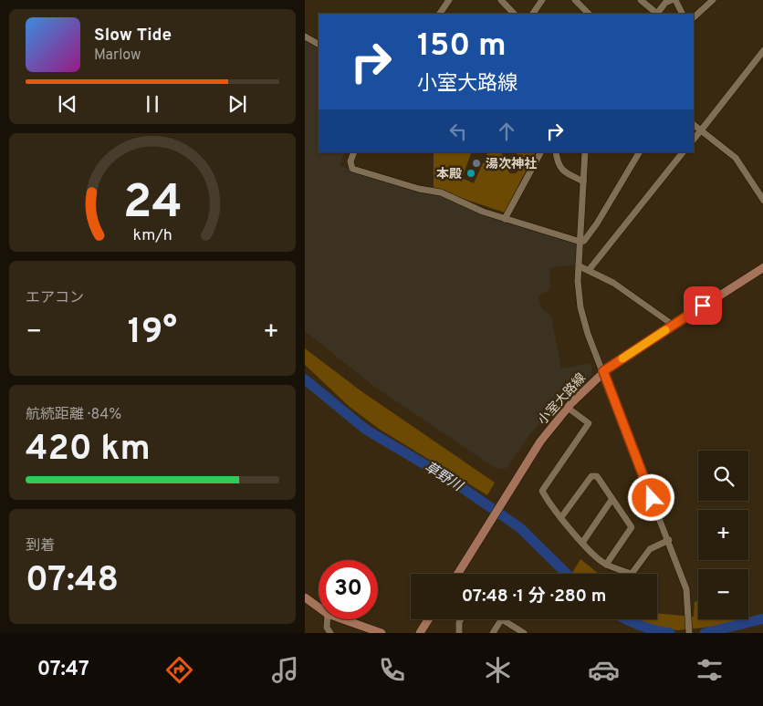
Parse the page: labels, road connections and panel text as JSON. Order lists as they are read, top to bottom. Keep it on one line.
{"streets":{"main road":["小室大路線"]},"water":["草野川"],"places":["湯次神社","本殿"],"page":{"turn":["150 m","小室大路線"],"song":["Slow Tide","Marlow"],"tile":["エアコン",["航続距離 · 84%","420 km"],["到着","07:48"]],"heat":["−","19°","+"],"map_buttons":["+","−"],"limit":"30","trip":"07:48 · 1 分 · 280 m","tabs":"07:47","gauge":["24","km/h"]}}
